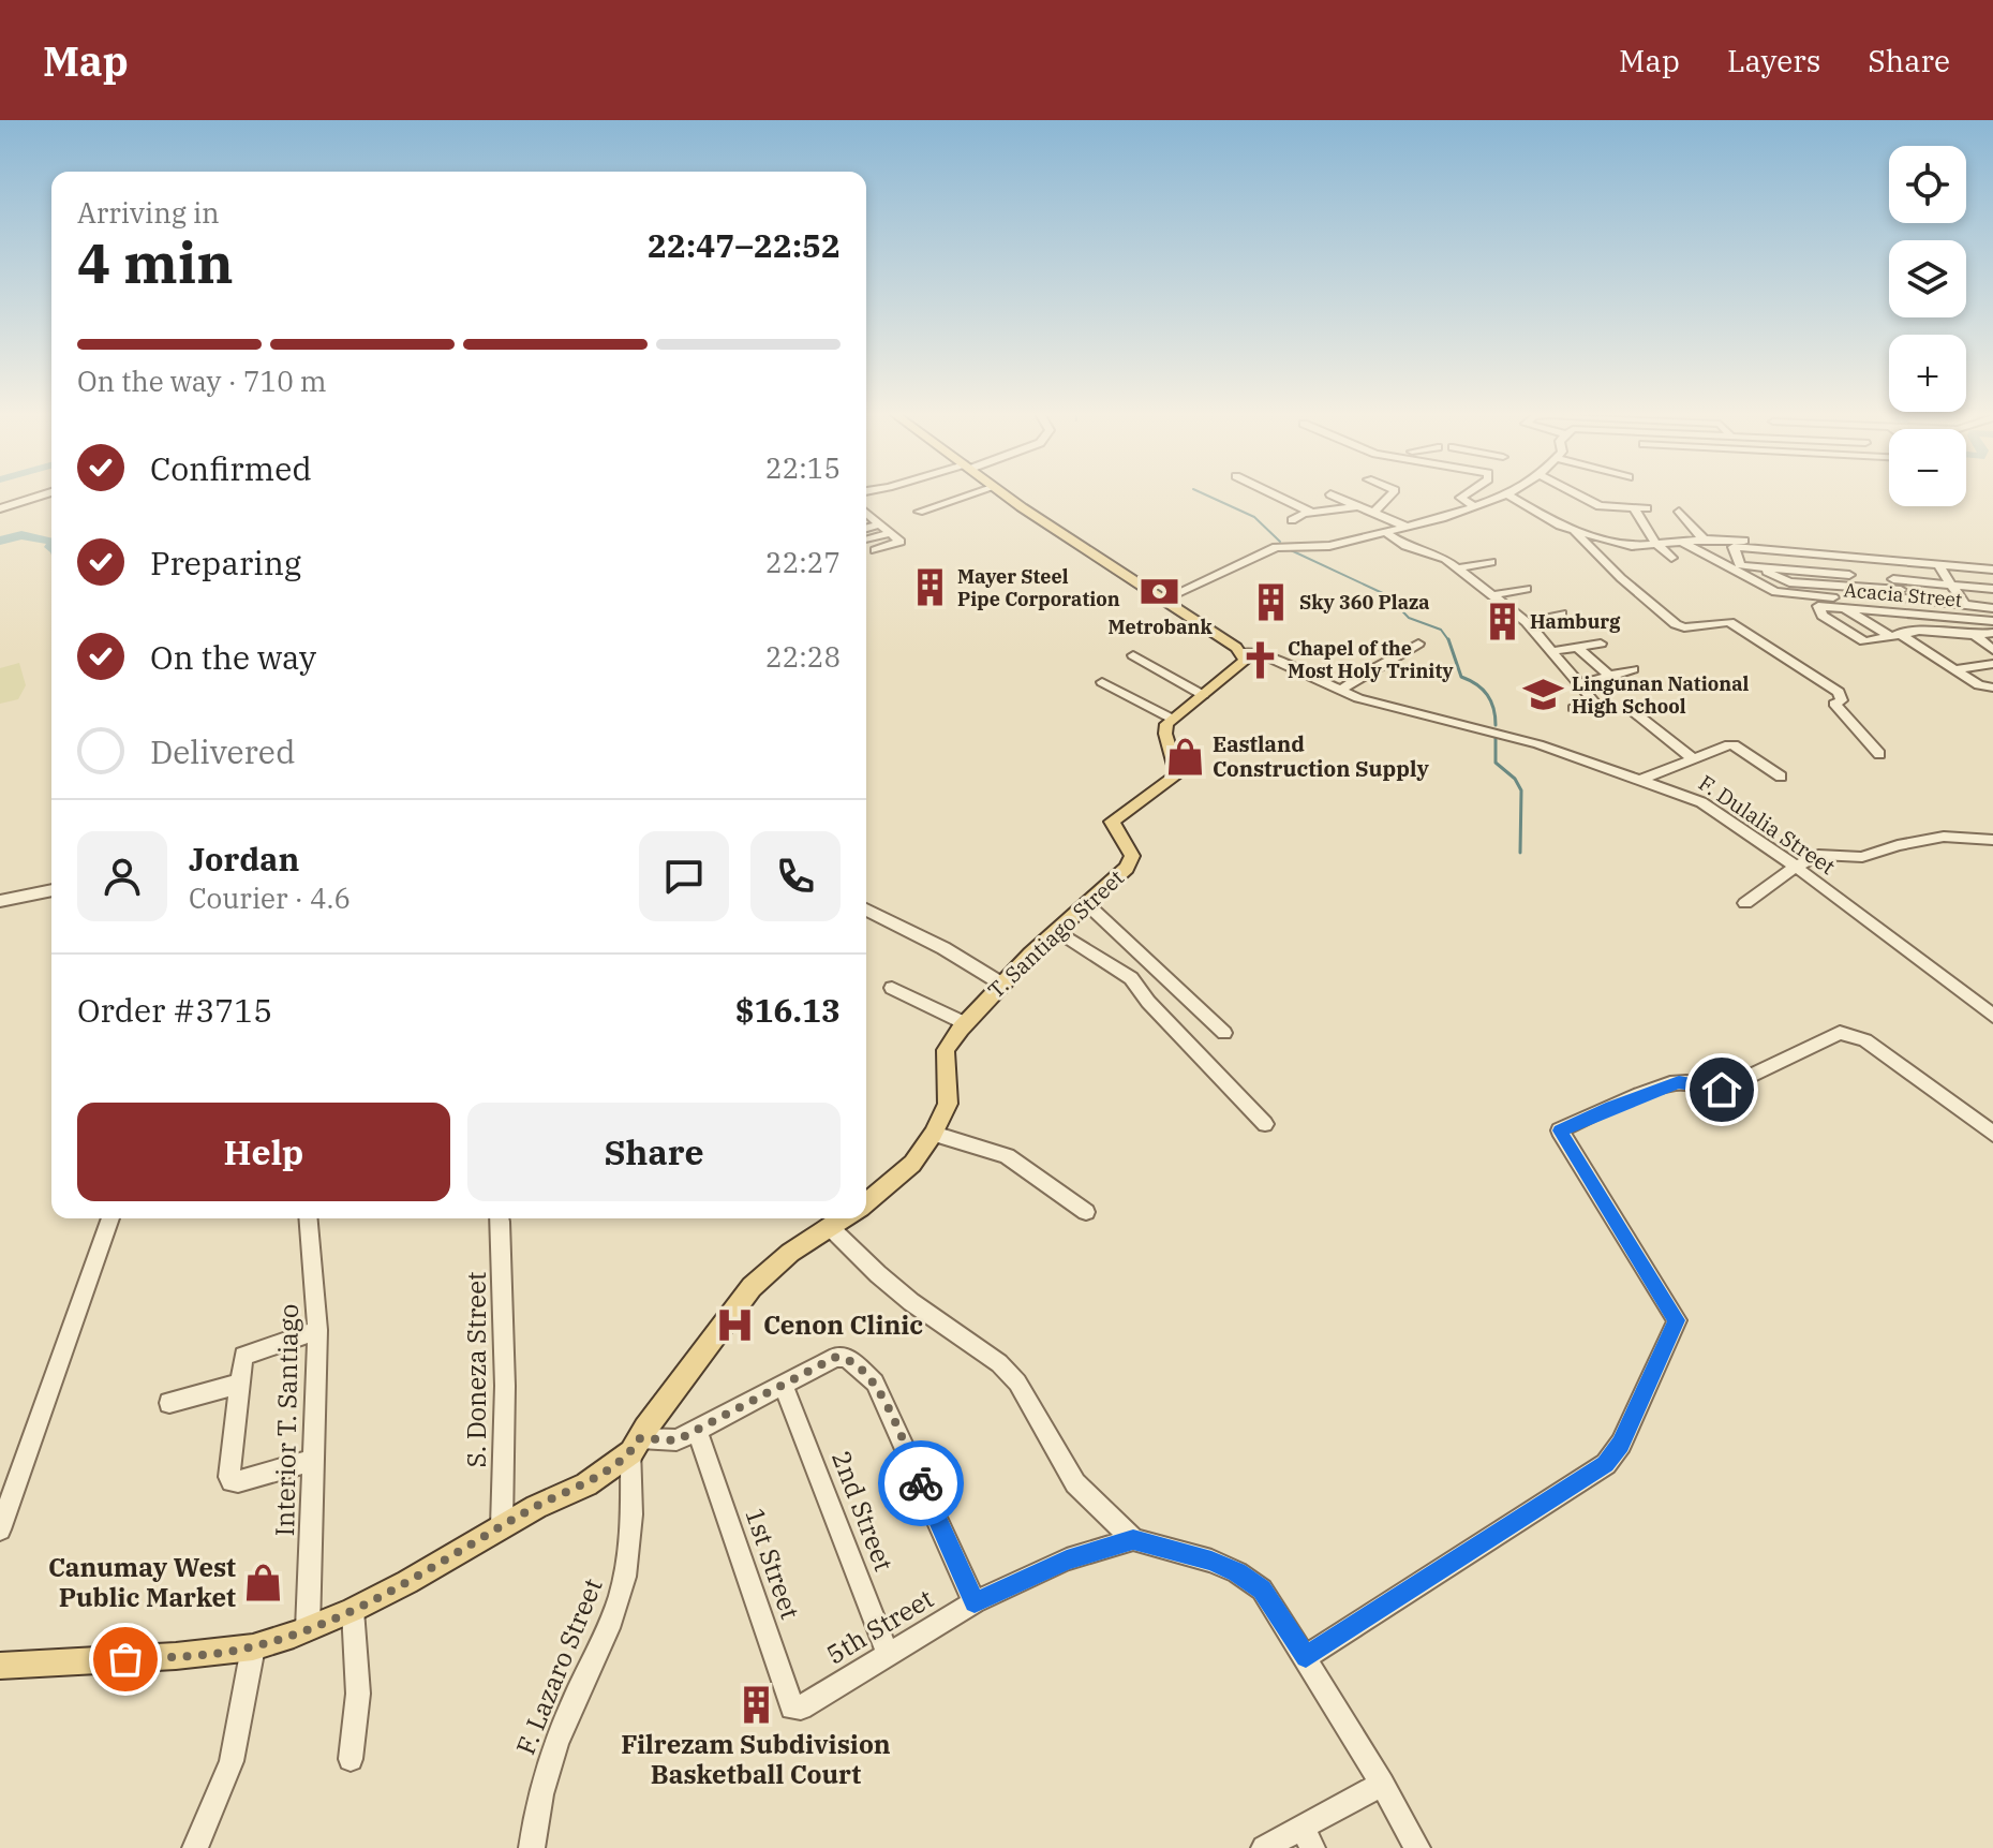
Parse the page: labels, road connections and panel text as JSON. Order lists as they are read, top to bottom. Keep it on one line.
{"streets":{"main road":["T. Santiago Street"],"street":["Acacia Street","F. Dulalia Street","S. Doneza Street","Interior T. Santiago","2nd Street","1st Street","5th Street","F. Lazaro Street"]},"crossings":[["2nd Street","5th Street"],["1st Street","5th Street"]],"places":{"building":["Mayer Steel Pipe Corporation","Sky 360 Plaza","Hamburg","Filrezam Subdivision Basketball Court"],"bank":["Metrobank"],"church":["Chapel of the Most Holy Trinity"],"school or university":["Lingunan National High School"],"shop":["Eastland Construction Supply","Canumay West Public Market"],"hospital":["Cenon Clinic"]},"page":{"header":"Map","nav":["Map","Layers","Share"],"map_buttons":["+","−"],"heading":["4 min","Arriving in","22:47–22:52"],"panel":["Jordan","Courier · 4.6","Order #3715","$16.13"],"bar":"On the way · 710 m","list":[["Confirmed","22:15"],["Preparing","22:27"],["On the way","22:28"],"Delivered"],"buttons":["Help","Share"]}}
